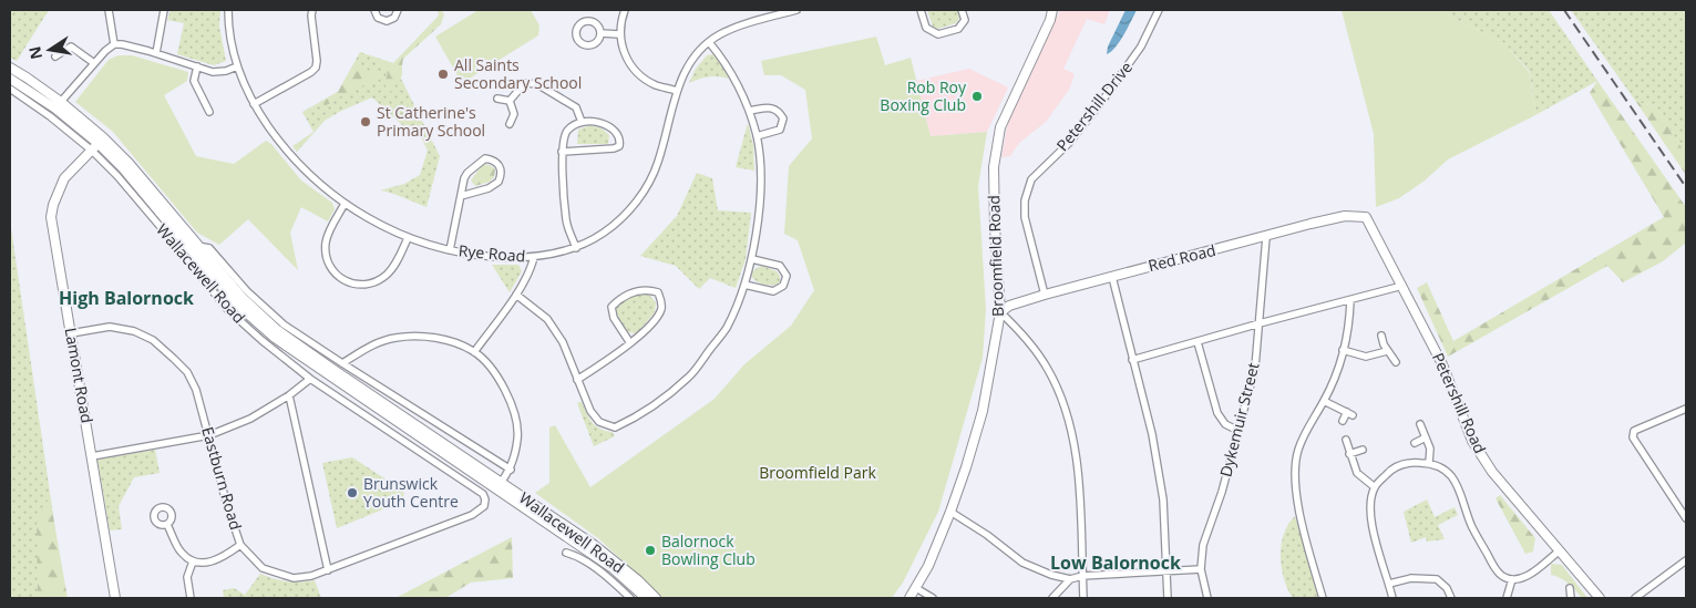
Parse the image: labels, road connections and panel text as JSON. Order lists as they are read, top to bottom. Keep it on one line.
{"streets":{"street":["Petershill Drive","Rye Road","Broomfield Road","Red Road","Wallacewell Road","Lamont Road","Petershill Road","Dykemuir Street","Eastburn Road"]},"crossings":[["Petershill Drive","Red Road"],["Broomfield Road","Red Road"],["Red Road","Petershill Road"],["Red Road","Dykemuir Street"],["Wallacewell Road","Lamont Road"],["Wallacewell Road","Eastburn Road"],["Lamont Road","Eastburn Road"]],"districts":["High Balornock","Low Balornock"],"parks":["Broomfield Park"],"places":["All Saints Secondary School","Rob Roy Boxing Club","St Catherine's Primary School","Brunswick Youth Centre","Balornock Bowling Club"],"north":"left"}
